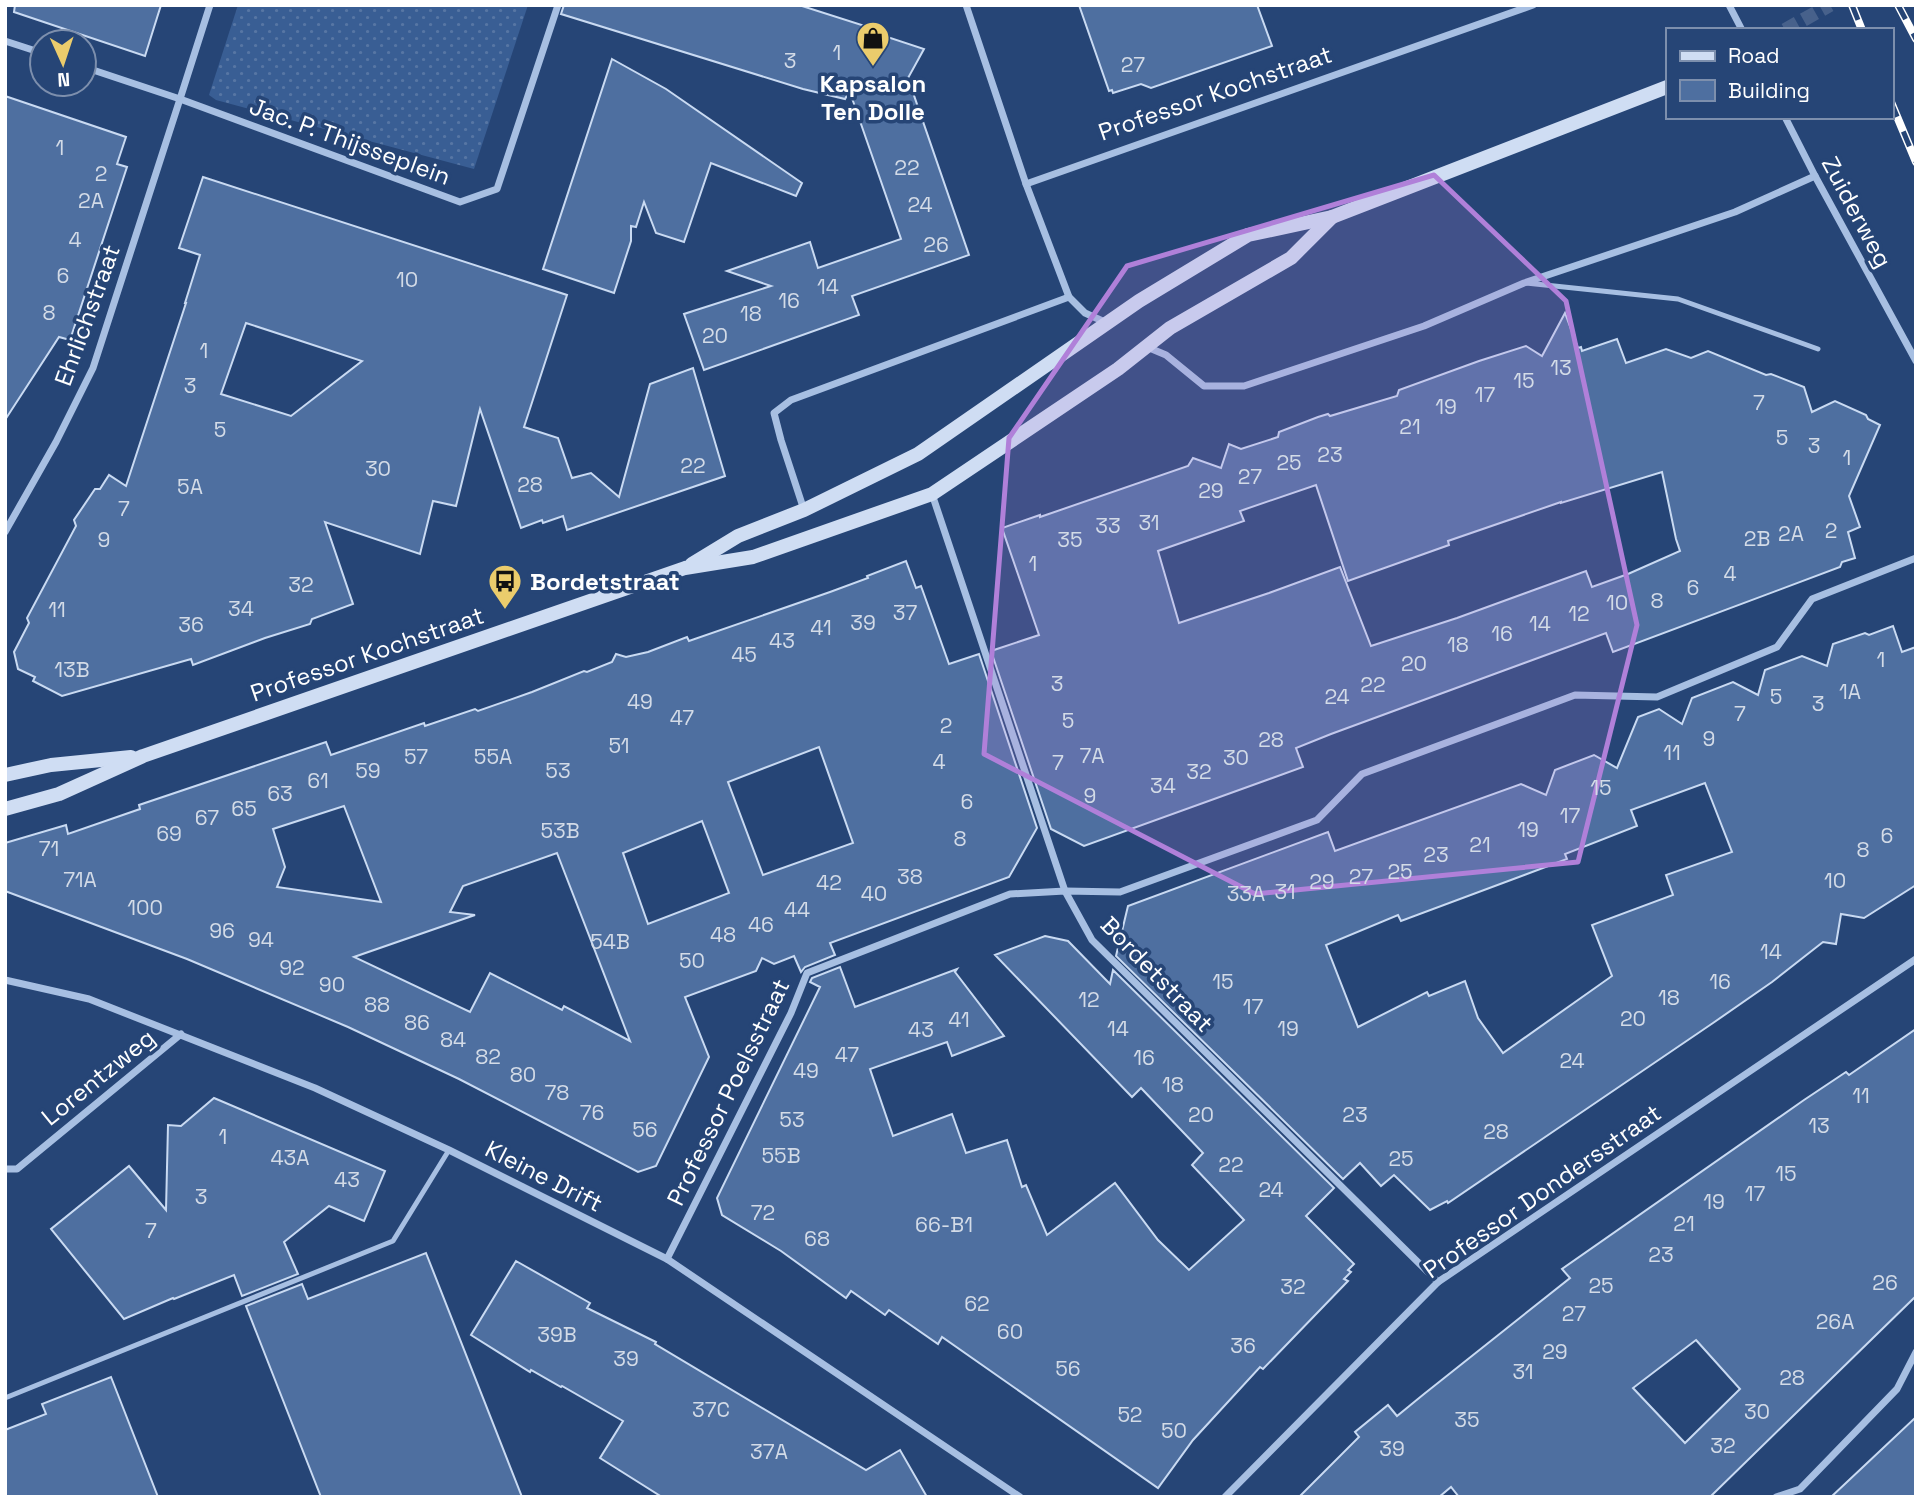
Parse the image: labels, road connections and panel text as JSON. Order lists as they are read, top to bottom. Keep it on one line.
{"streets":{"main road":["Professor Kochstraat"],"street":["Jac. P. Thijsseplein","Zuiderweg","Ehrlichstraat","Bordetstraat","Lorentzweg","Professor Poelsstraat","Kleine Drift","Professor Dondersstraat"]},"crossings":[["Professor Kochstraat","Bordetstraat"],["Jac. P. Thijsseplein","Ehrlichstraat"],["Bordetstraat","Professor Poelsstraat"],["Bordetstraat","Professor Dondersstraat"],["Lorentzweg","Kleine Drift"],["Professor Poelsstraat","Kleine Drift"]],"places":{"shop":["Kapsalon Ten Dolle"],"bus stop":["Bordetstraat"]},"house_numbers":["1","3","27","1","22","2","2A","24","4","26","6","10","14","16","8","18","20","1","13","15","3","17","7","19","21","5","5","3","23","1","25","22","30","27","28","5A","29","7","31","33","2","2A","2B","9","35","1","4","32","6","8","10","34","11","37","12","39","14","36","41","16","43","18","45","1","20","13B","3","22","1A","24","5","49","3","7","47","5","2","9","28","51","11","7A","57","55A","30","4","7","59","53","32","61","34","15","63","9","6","65","17","67","19","53B","69","6","8","21","71","8","23","25","38","27","71A","10","29","42","31","40","33A","100","44","46","96","48","94","54B","14","50","92","15","16","90","18","12","88","17","20","41","86","14","19","43","84","47","82","16","24","49","80","18","78","11","76","20","23","53","13","56","28","1","55B","43A","25","22","15","43","24","17","3","19","72","21","66-B1","7","68","23","26","25","32","62","27","26A","60","39B","36","29","39","56","31","28","37C","30","52","35","50","32","39","37A"],"legend":["Road","Building"],"north":"bottom"}
